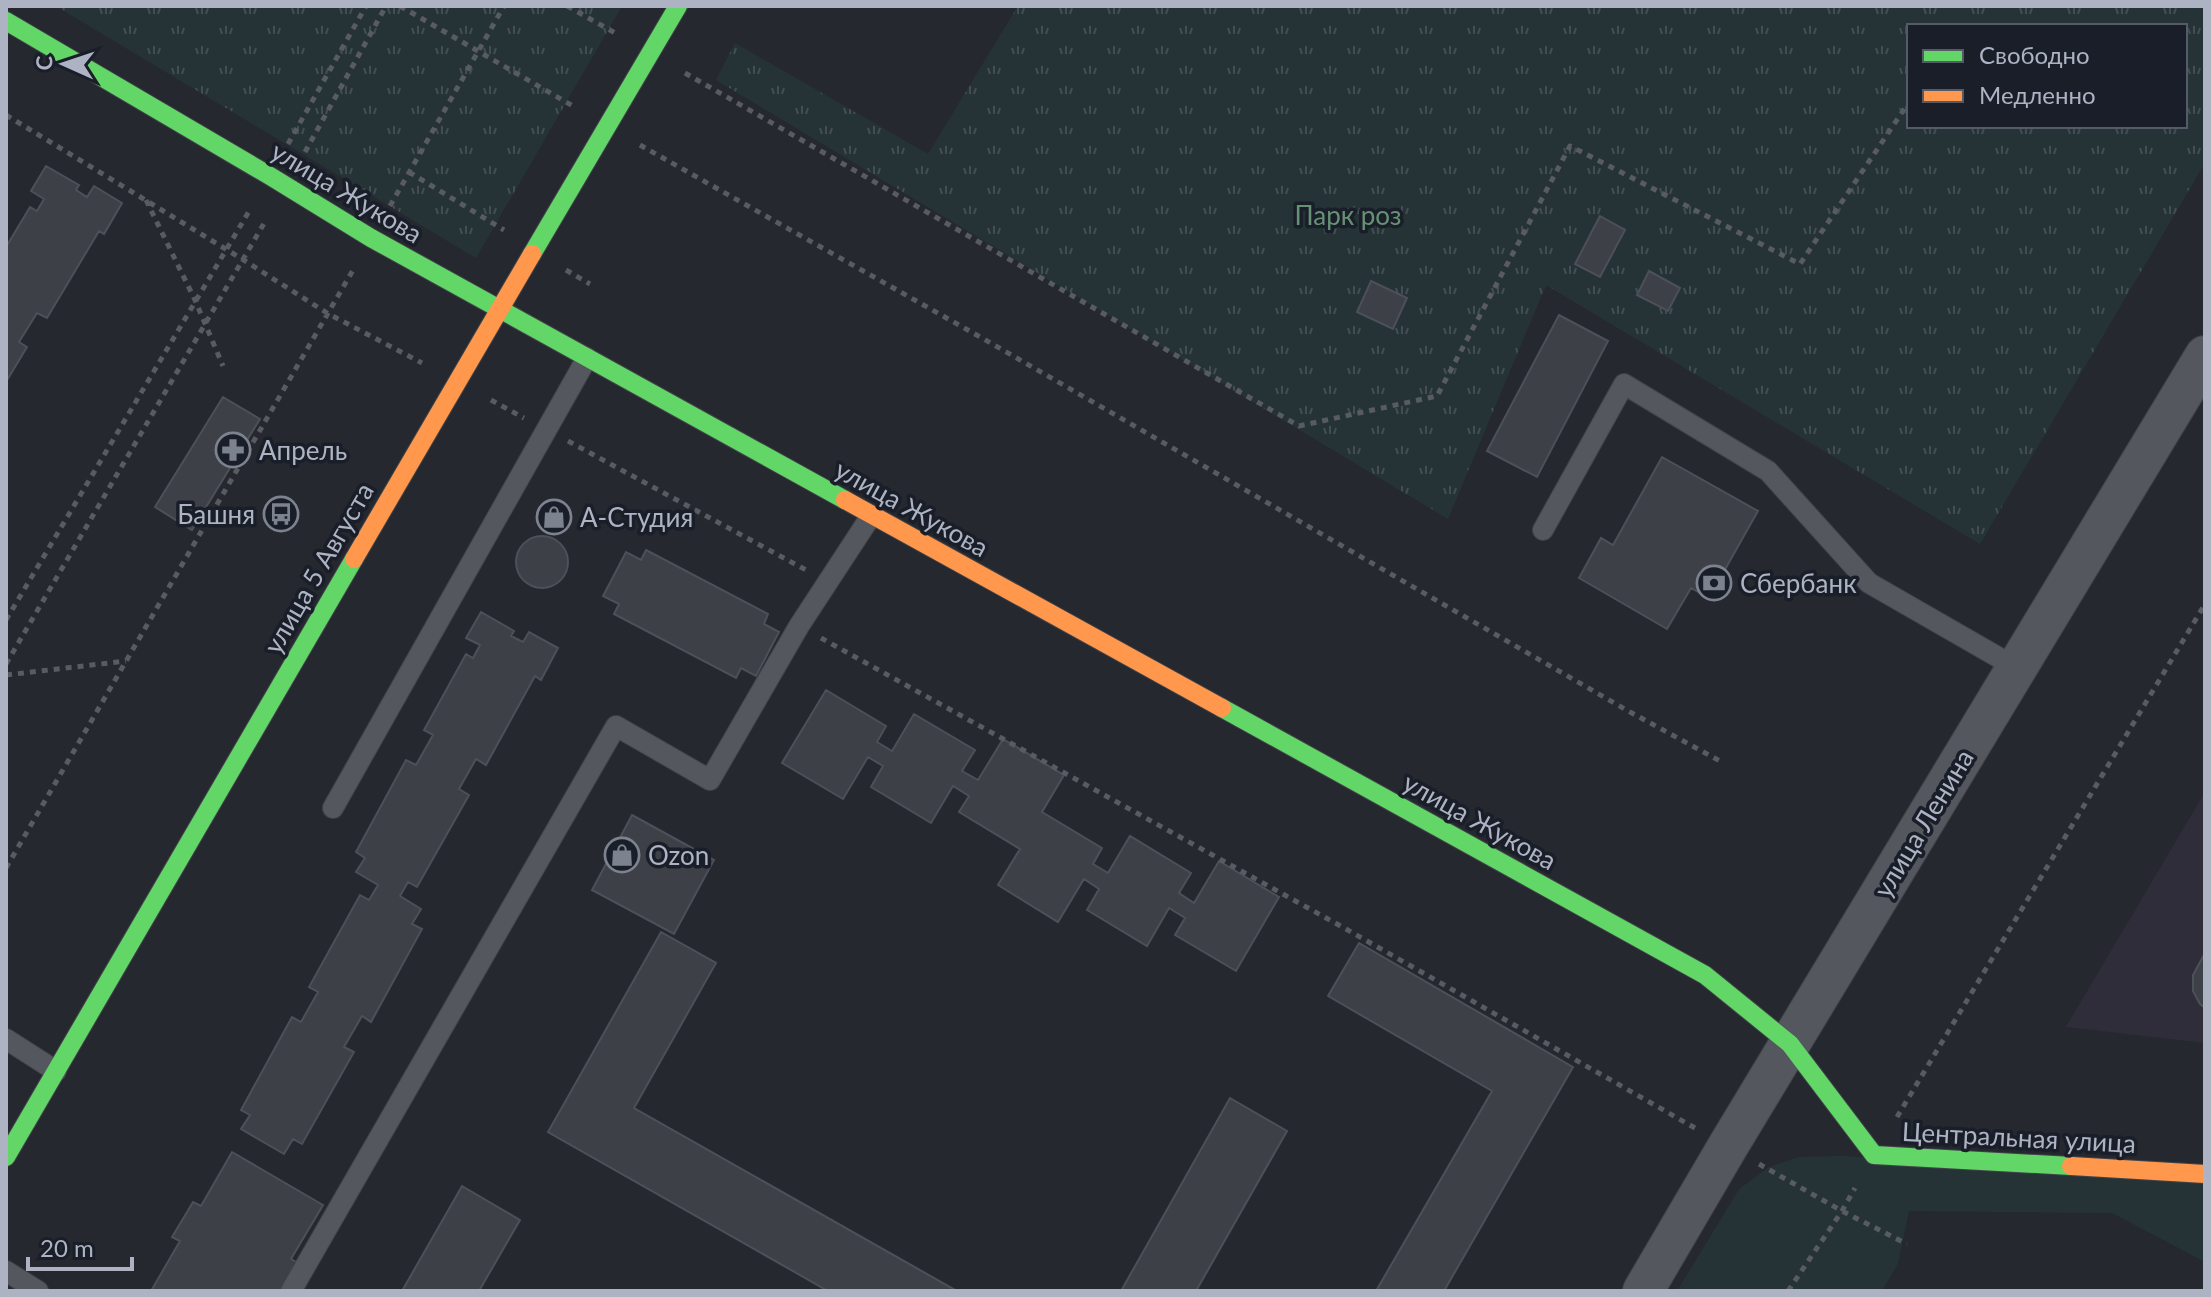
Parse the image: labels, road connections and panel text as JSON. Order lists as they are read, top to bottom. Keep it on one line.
{"streets":{"street":["улица Жукова","улица 5 Августа","улица Ленина","Центральная улица"]},"crossings":[["улица Жукова","улица 5 Августа"],["улица Жукова","улица Ленина"],["улица Жукова","Центральная улица"],["улица Ленина","Центральная улица"]],"parks":["Парк роз"],"places":{"pharmacy":["Апрель"],"bus stop":["Башня"],"shop":["А-Студия","Ozon"],"bank":["Сбербанк"]},"legend":["Свободно","Медленно"],"scale_bar":"20 m","north":"left"}
